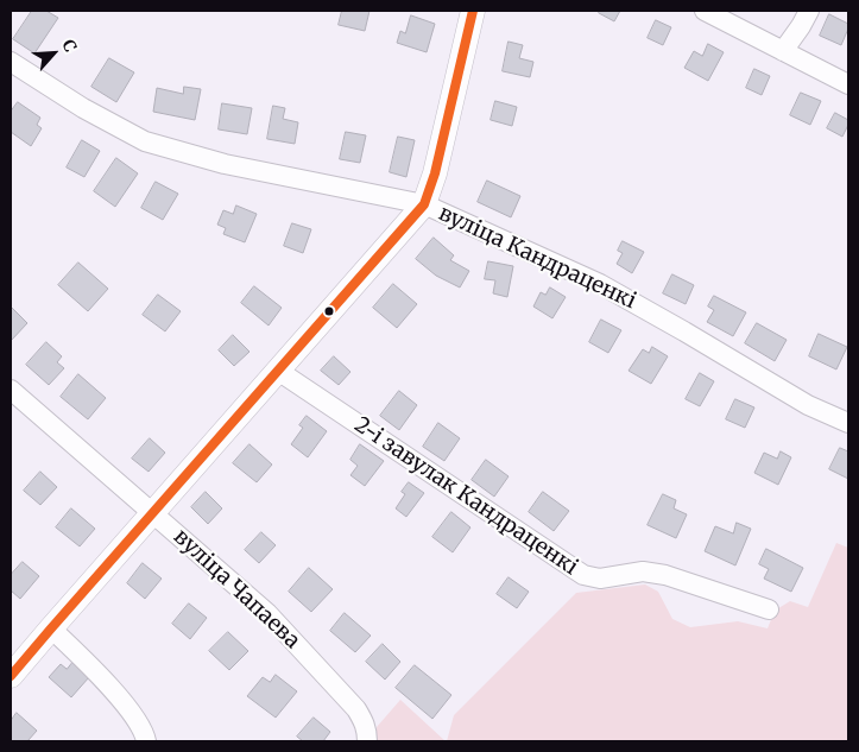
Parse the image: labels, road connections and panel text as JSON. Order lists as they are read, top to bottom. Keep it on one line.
{"streets":{"street":["вуліца Кандраценкі","2-і завулак Кандраценкі","вуліца Чапаева"]},"north":"top right"}
